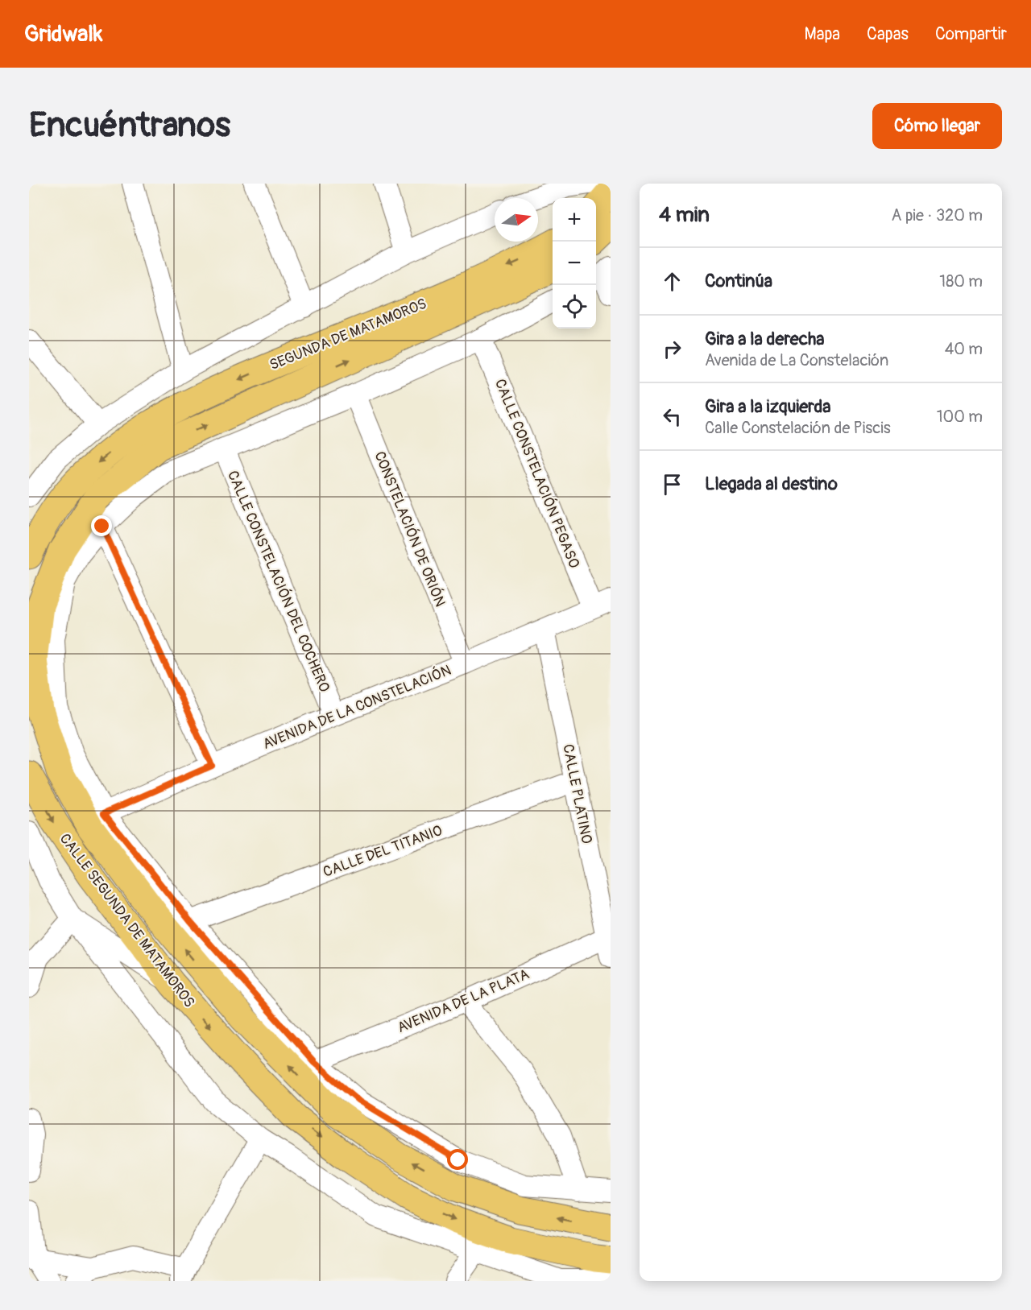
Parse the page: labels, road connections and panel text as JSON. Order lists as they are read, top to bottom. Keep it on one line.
{"streets":{"main road":["SEGUNDA DE MATAMOROS","CALLE SEGUNDA DE MATAMOROS"],"street":["CALLE CONSTELACIÓN PEGASO","CONSTELACIÓN DE ORIÓN","CALLE CONSTELACIÓN DEL COCHERO","AVENIDA DE LA CONSTELACIÓN","CALLE PLATINO","CALLE DEL TITANIO","AVENIDA DE LA PLATA"]},"crossings":[["SEGUNDA DE MATAMOROS","CALLE SEGUNDA DE MATAMOROS"],["CALLE CONSTELACIÓN PEGASO","AVENIDA DE LA CONSTELACIÓN"],["CONSTELACIÓN DE ORIÓN","AVENIDA DE LA CONSTELACIÓN"],["CALLE CONSTELACIÓN DEL COCHERO","AVENIDA DE LA CONSTELACIÓN"],["AVENIDA DE LA CONSTELACIÓN","CALLE PLATINO"],["CALLE PLATINO","CALLE DEL TITANIO"],["CALLE PLATINO","AVENIDA DE LA PLATA"]],"north":"right","page":{"header":"Gridwalk","nav":["Mapa","Capas","Compartir"],"buttons":"Cómo llegar","title":"Encuéntranos","heading":["4 min","A pie · 320 m"],"map_buttons":["+","−"],"list":[["Continúa","180 m"],["Gira a la derecha","Avenida de La Constelación","40 m"],["Gira a la izquierda","Calle Constelación de Piscis","100 m"],"Llegada al destino"]}}
